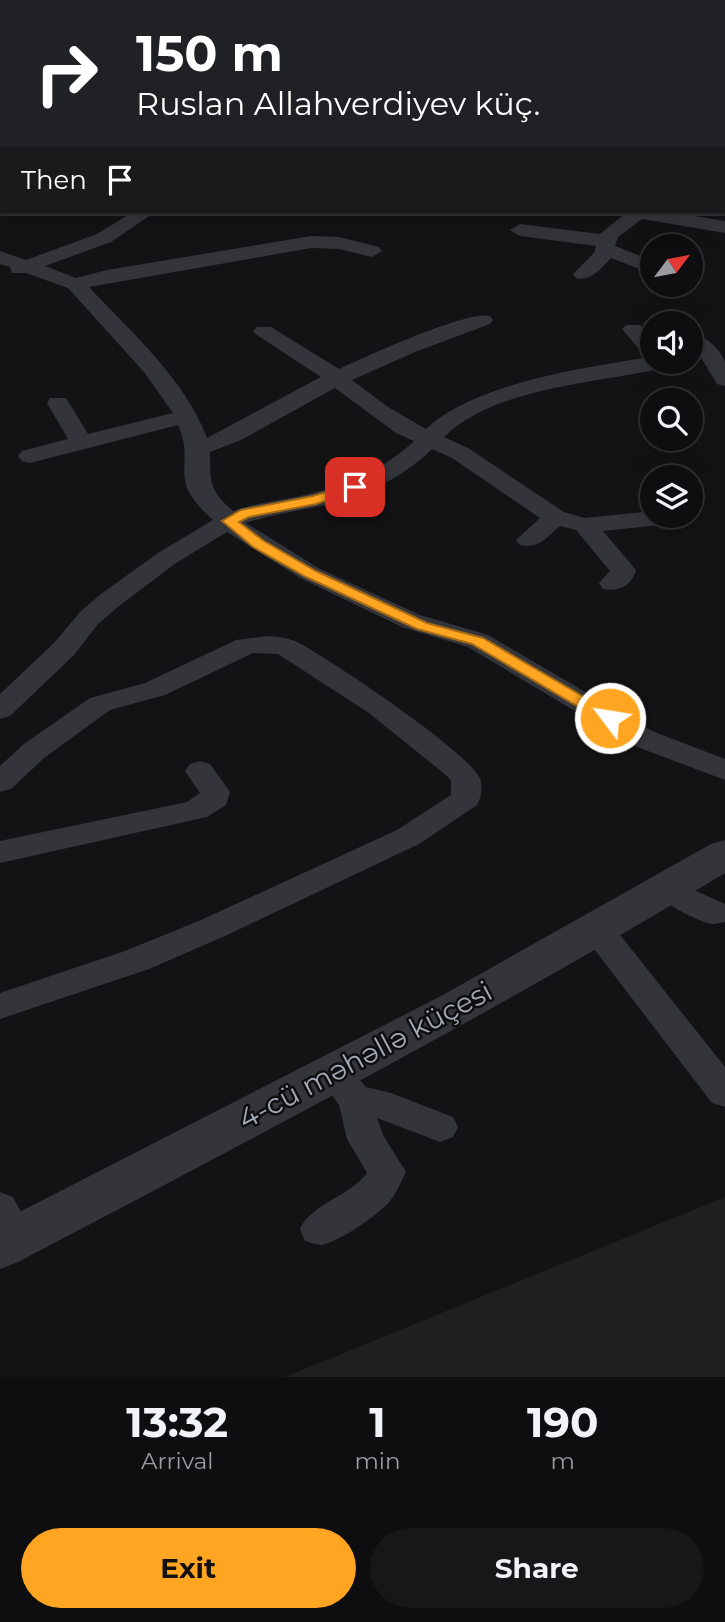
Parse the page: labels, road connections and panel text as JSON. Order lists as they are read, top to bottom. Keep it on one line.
{"streets":{"street":["4-cü məhəllə küçesi"]},"north":"top right","page":{"turn":["150 m","Ruslan Allahverdiyev küç."],"then":"Then","eta":["13:32","Arrival","1","min","190","m"],"buttons":["Exit","Share"]}}
